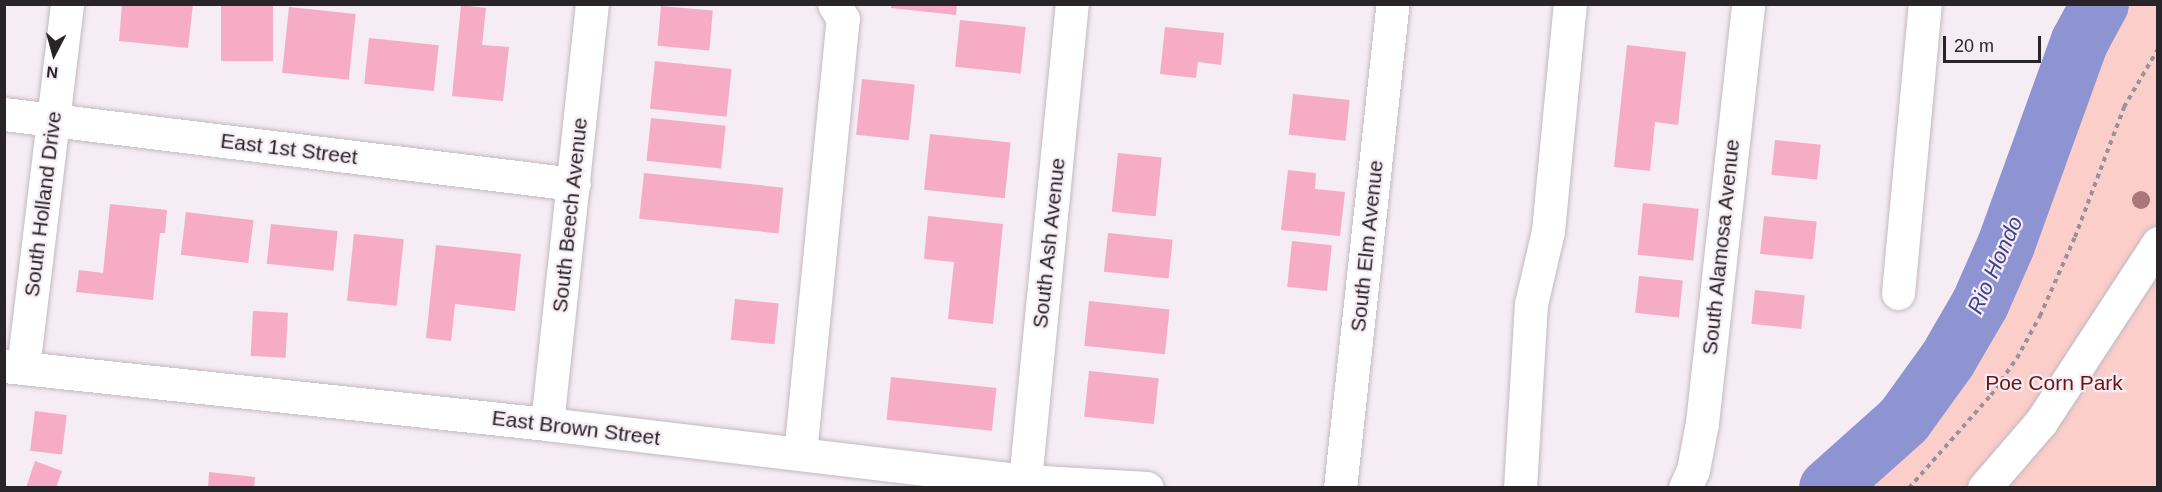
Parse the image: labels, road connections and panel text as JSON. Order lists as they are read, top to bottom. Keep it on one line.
{"streets":{"street":["East 1st Street","South Holland Drive","South Beech Avenue","South Ash Avenue","South Elm Avenue","South Alamosa Avenue","East Brown Street"]},"crossings":[["East 1st Street","South Holland Drive"],["East 1st Street","South Beech Avenue"],["South Holland Drive","East Brown Street"],["South Beech Avenue","East Brown Street"],["South Ash Avenue","East Brown Street"]],"water":["Rio Hondo"],"parks":["Poe Corn Park"],"scale_bar":"20 m","north":"bottom"}
